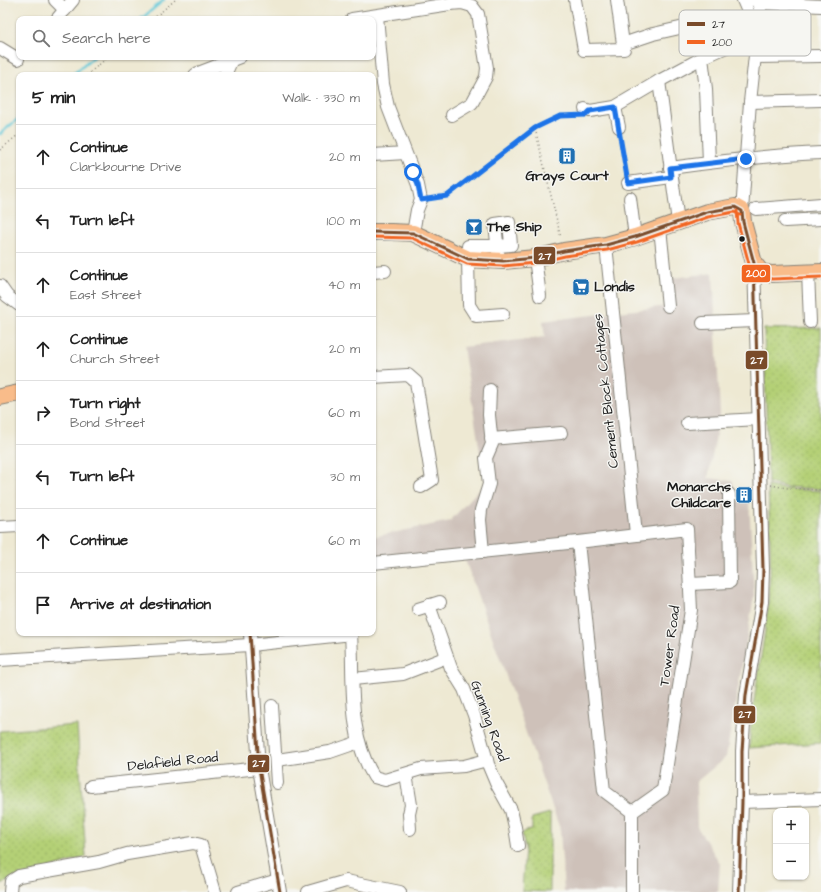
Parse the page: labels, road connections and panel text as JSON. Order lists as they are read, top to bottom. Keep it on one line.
{"streets":{"street":["Cement Block Cottages","Tower Road","Gunning Road","Delafield Road"]},"crossings":[["Cement Block Cottages","Tower Road"]],"places":{"building":["Grays Court","Monarchs Childcare"],"bar":["The Ship"],"supermarket":["Londis"]},"lines":["transit line 27","transit line 200"],"legend":["27","200"],"page":{"search":"Search here","heading":["5 min","Walk · 330 m"],"list":[["Continue","Clarkbourne Drive","20 m"],["Turn left","100 m"],["Continue","East Street","40 m"],["Continue","Church Street","20 m"],["Turn right","Bond Street","60 m"],["Turn left","30 m"],["Continue","60 m"],"Arrive at destination"],"map_buttons":["+","−"]}}
